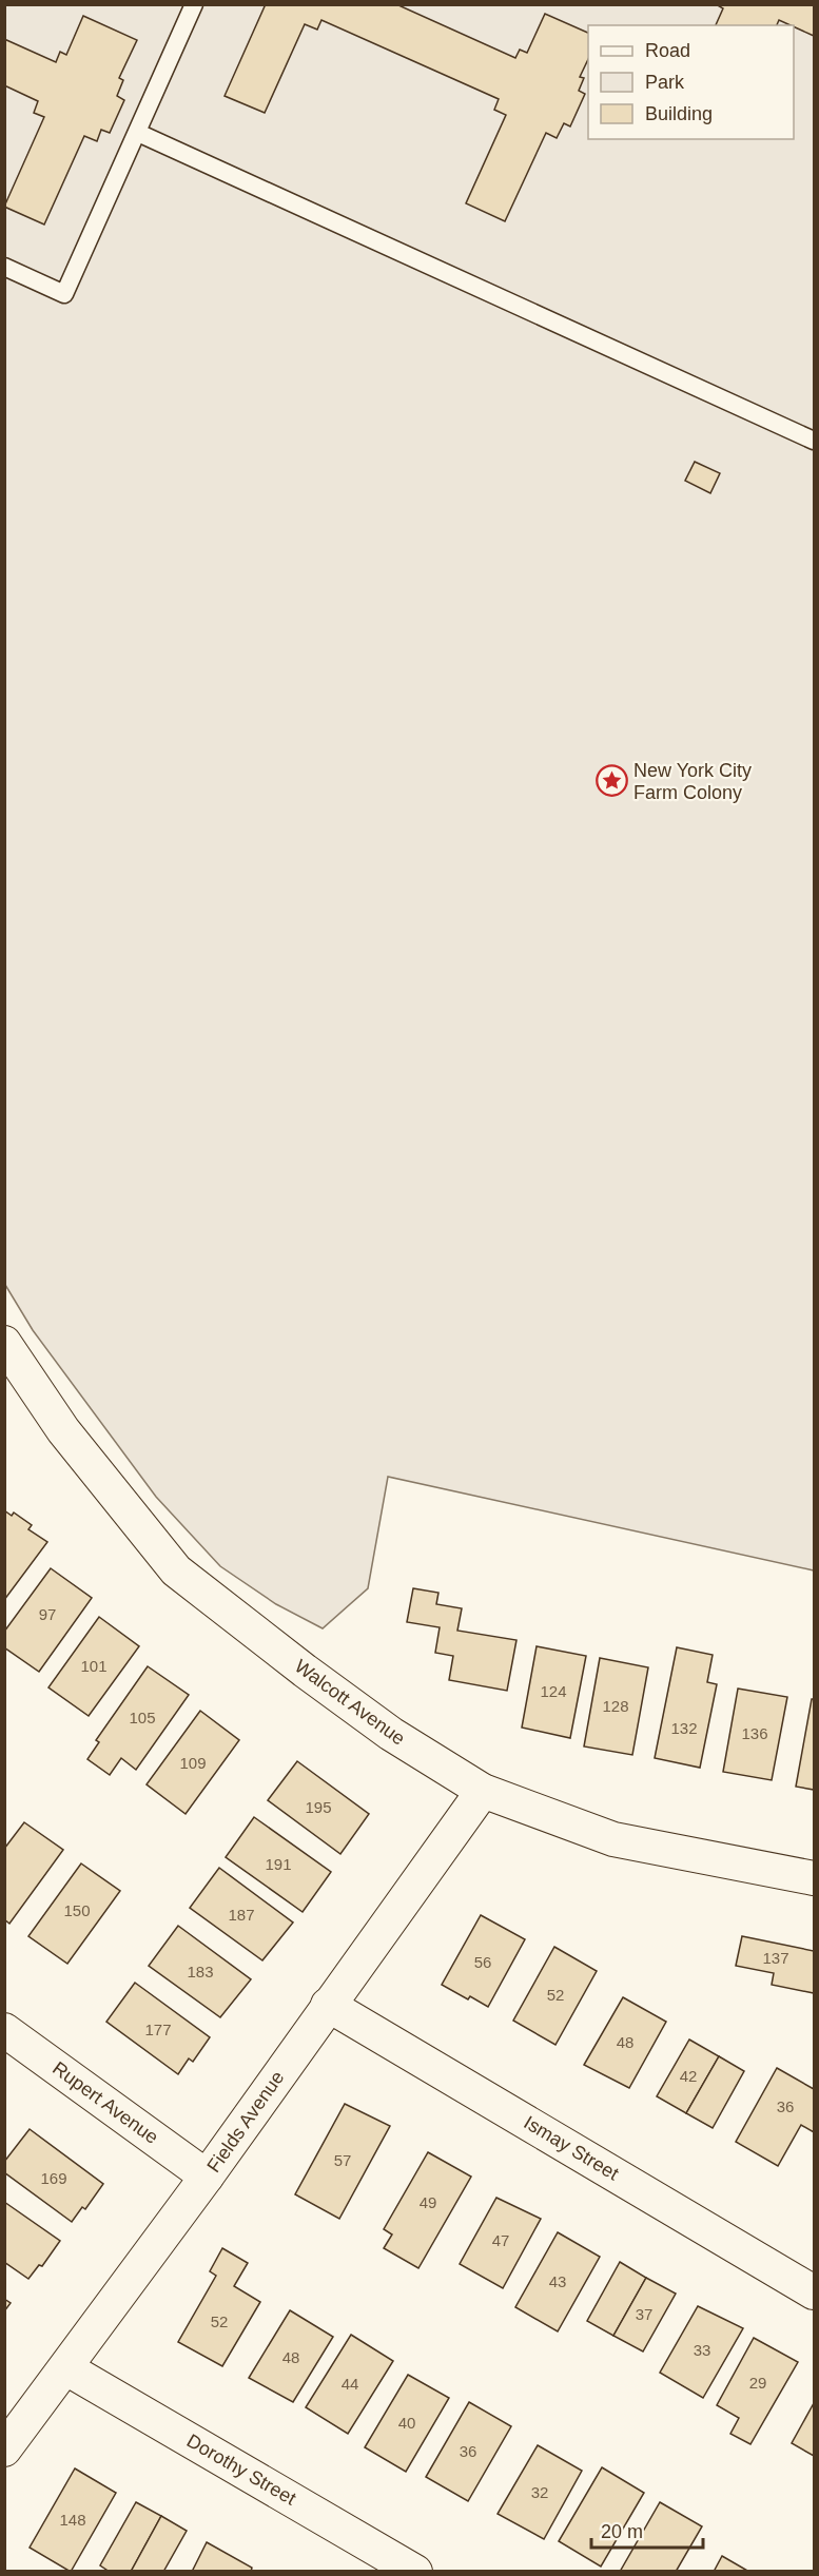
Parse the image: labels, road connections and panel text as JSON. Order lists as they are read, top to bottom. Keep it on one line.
{"streets":{"street":["Walcott Avenue","Rupert Avenue","Fields Avenue","Ismay Street","Dorothy Street"]},"crossings":[["Walcott Avenue","Fields Avenue"],["Rupert Avenue","Fields Avenue"],["Fields Avenue","Ismay Street"],["Fields Avenue","Dorothy Street"]],"places":{"place":["New York City Farm Colony"]},"house_numbers":["97","101","124","128","105","132","136","109","195","191","150","187","137","56","183","52","177","48","42","36","57","169","49","47","43","37","52","33","48","29","44","40","36","32","148"],"legend":["Road","Park","Building"],"scale_bar":"20 m"}
